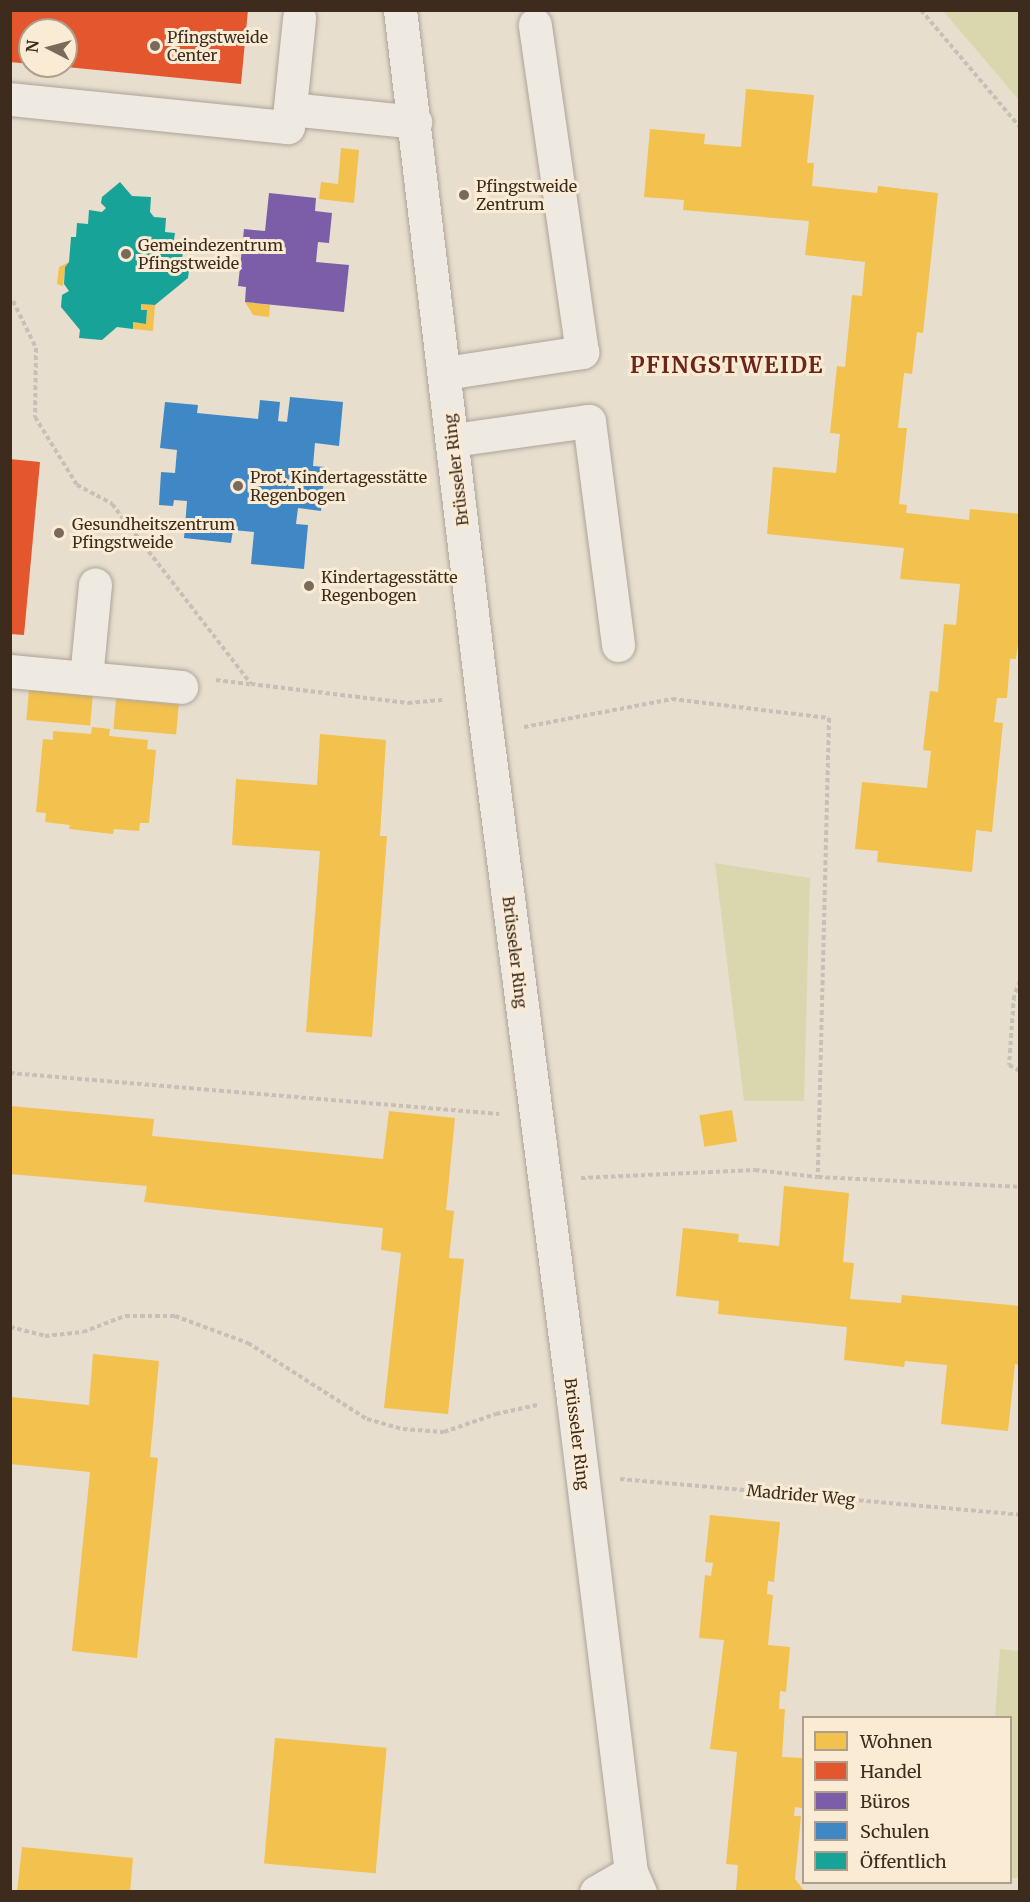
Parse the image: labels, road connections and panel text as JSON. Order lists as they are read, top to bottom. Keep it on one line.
{"streets":{"street":["Brüsseler Ring"],"path":["Madrider Weg"]},"crossings":[["Brüsseler Ring","Madrider Weg"]],"districts":["PFINGSTWEIDE"],"places":["Pfingstweide Center","Pfingstweide Zentrum","Gemeindezentrum Pfingstweide","Prot. Kindertagesstätte Regenbogen","Gesundheitszentrum Pfingstweide","Kindertagesstätte Regenbogen"],"legend":["Wohnen","Handel","Büros","Schulen","Öffentlich"],"north":"left"}
